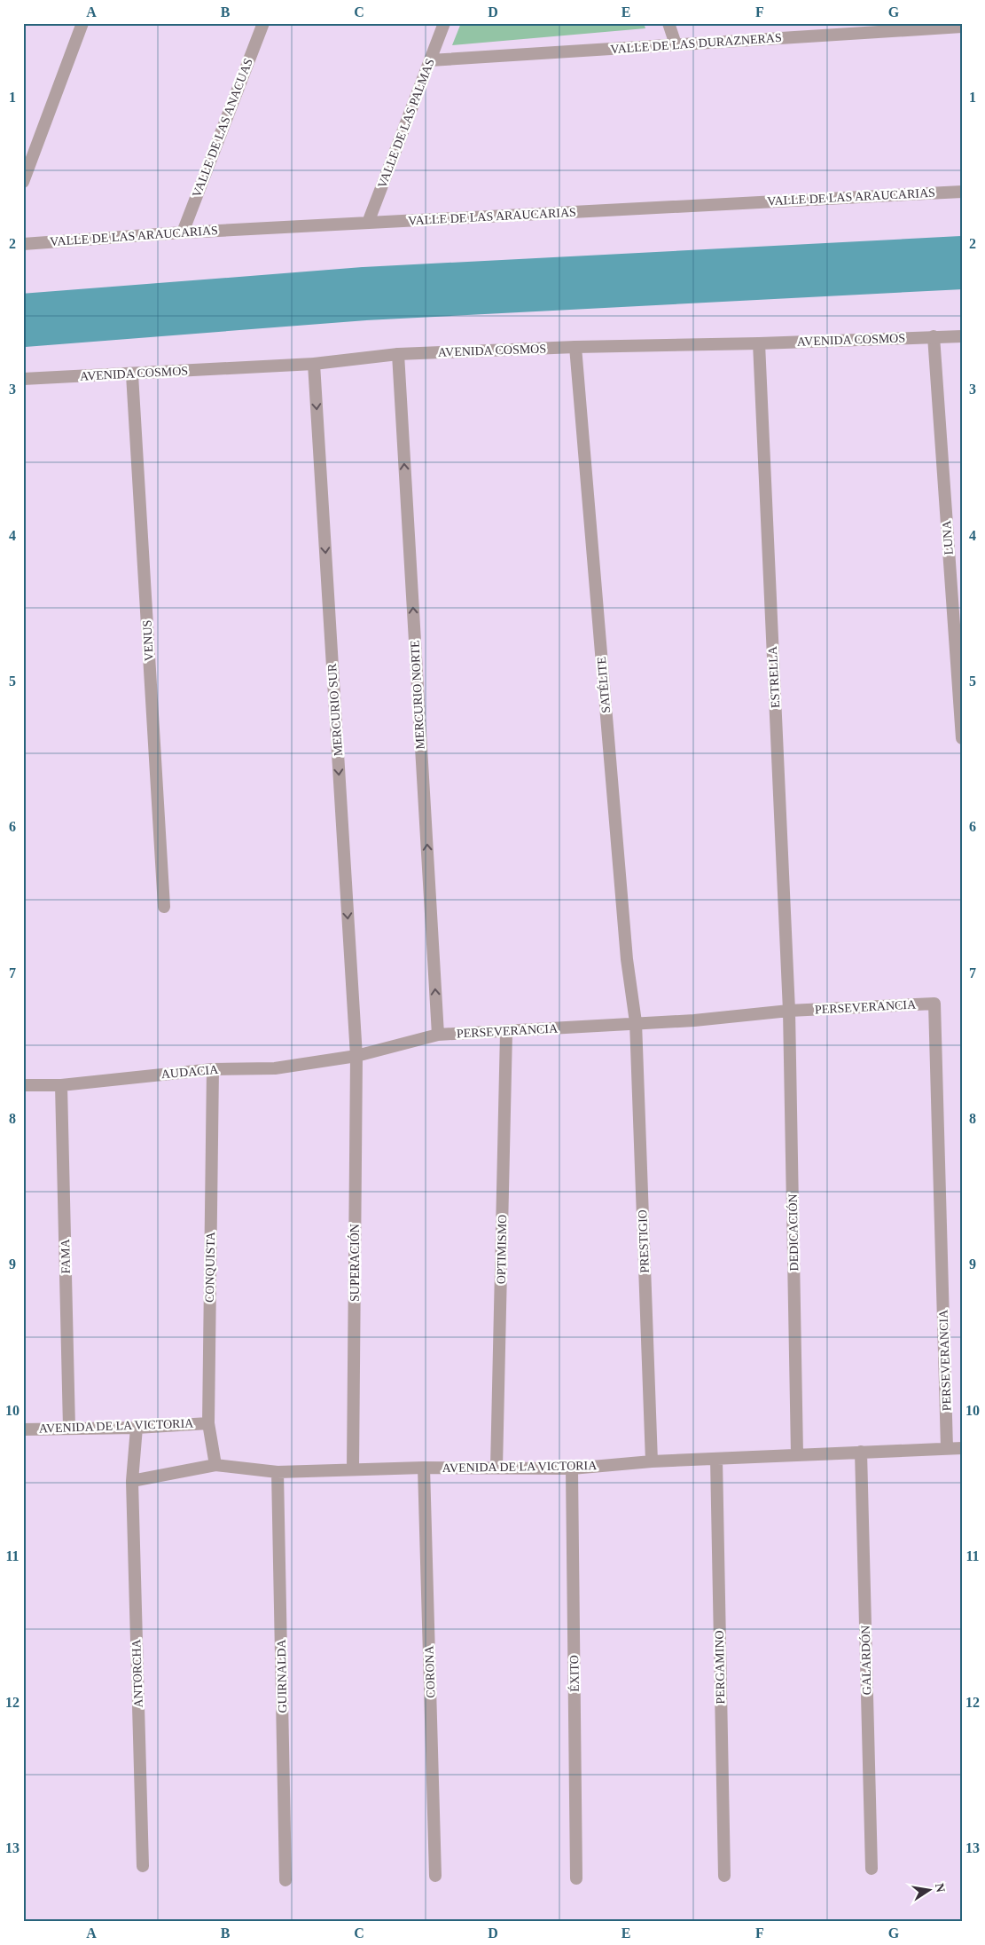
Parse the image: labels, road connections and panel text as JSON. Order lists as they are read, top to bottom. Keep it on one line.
{"streets":{"street":["VALLE DE LAS DURAZNERAS","VALLE DE LAS PALMAS","VALLE DE LAS ANACUAS","VALLE DE LAS ARAUCARIAS","AVENIDA COSMOS","LUNA","VENUS","ESTRELLA","SATÉLITE","MERCURIO NORTE","MERCURIO SUR","PERSEVERANCIA","AUDACIA","DEDICACIÓN","PRESTIGIO","OPTIMISMO","FAMA","SUPERACIÓN","CONQUISTA","AVENIDA DE LA VICTORIA","GALARDÓN","PERGAMINO","CORONA","ANTORCHA","ÉXITO","GUIRNALDA"]},"crossings":[["VALLE DE LAS DURAZNERAS","VALLE DE LAS PALMAS"],["VALLE DE LAS PALMAS","VALLE DE LAS ARAUCARIAS"],["VALLE DE LAS ANACUAS","VALLE DE LAS ARAUCARIAS"],["AVENIDA COSMOS","LUNA"],["AVENIDA COSMOS","VENUS"],["AVENIDA COSMOS","ESTRELLA"],["AVENIDA COSMOS","SATÉLITE"],["AVENIDA COSMOS","MERCURIO NORTE"],["AVENIDA COSMOS","MERCURIO SUR"],["ESTRELLA","PERSEVERANCIA"],["ESTRELLA","DEDICACIÓN"],["SATÉLITE","PERSEVERANCIA"],["SATÉLITE","PRESTIGIO"],["MERCURIO NORTE","PERSEVERANCIA"],["MERCURIO SUR","PERSEVERANCIA"],["MERCURIO SUR","AUDACIA"],["MERCURIO SUR","SUPERACIÓN"],["PERSEVERANCIA","AUDACIA"],["PERSEVERANCIA","DEDICACIÓN"],["PERSEVERANCIA","PRESTIGIO"],["PERSEVERANCIA","OPTIMISMO"],["PERSEVERANCIA","SUPERACIÓN"],["PERSEVERANCIA","AVENIDA DE LA VICTORIA"],["AUDACIA","FAMA"],["AUDACIA","SUPERACIÓN"],["AUDACIA","CONQUISTA"],["DEDICACIÓN","AVENIDA DE LA VICTORIA"],["PRESTIGIO","AVENIDA DE LA VICTORIA"],["OPTIMISMO","AVENIDA DE LA VICTORIA"],["FAMA","AVENIDA DE LA VICTORIA"],["SUPERACIÓN","AVENIDA DE LA VICTORIA"],["CONQUISTA","AVENIDA DE LA VICTORIA"],["AVENIDA DE LA VICTORIA","GALARDÓN"],["AVENIDA DE LA VICTORIA","PERGAMINO"],["AVENIDA DE LA VICTORIA","CORONA"],["AVENIDA DE LA VICTORIA","ANTORCHA"],["AVENIDA DE LA VICTORIA","ÉXITO"],["AVENIDA DE LA VICTORIA","GUIRNALDA"]],"one_way":["MERCURIO NORTE","MERCURIO SUR"],"north":"right","grid":{"columns":["A","B","C","D","E","F","G"],"rows":["1","2","3","4","5","6","7","8","9","10","11","12","13"]}}
